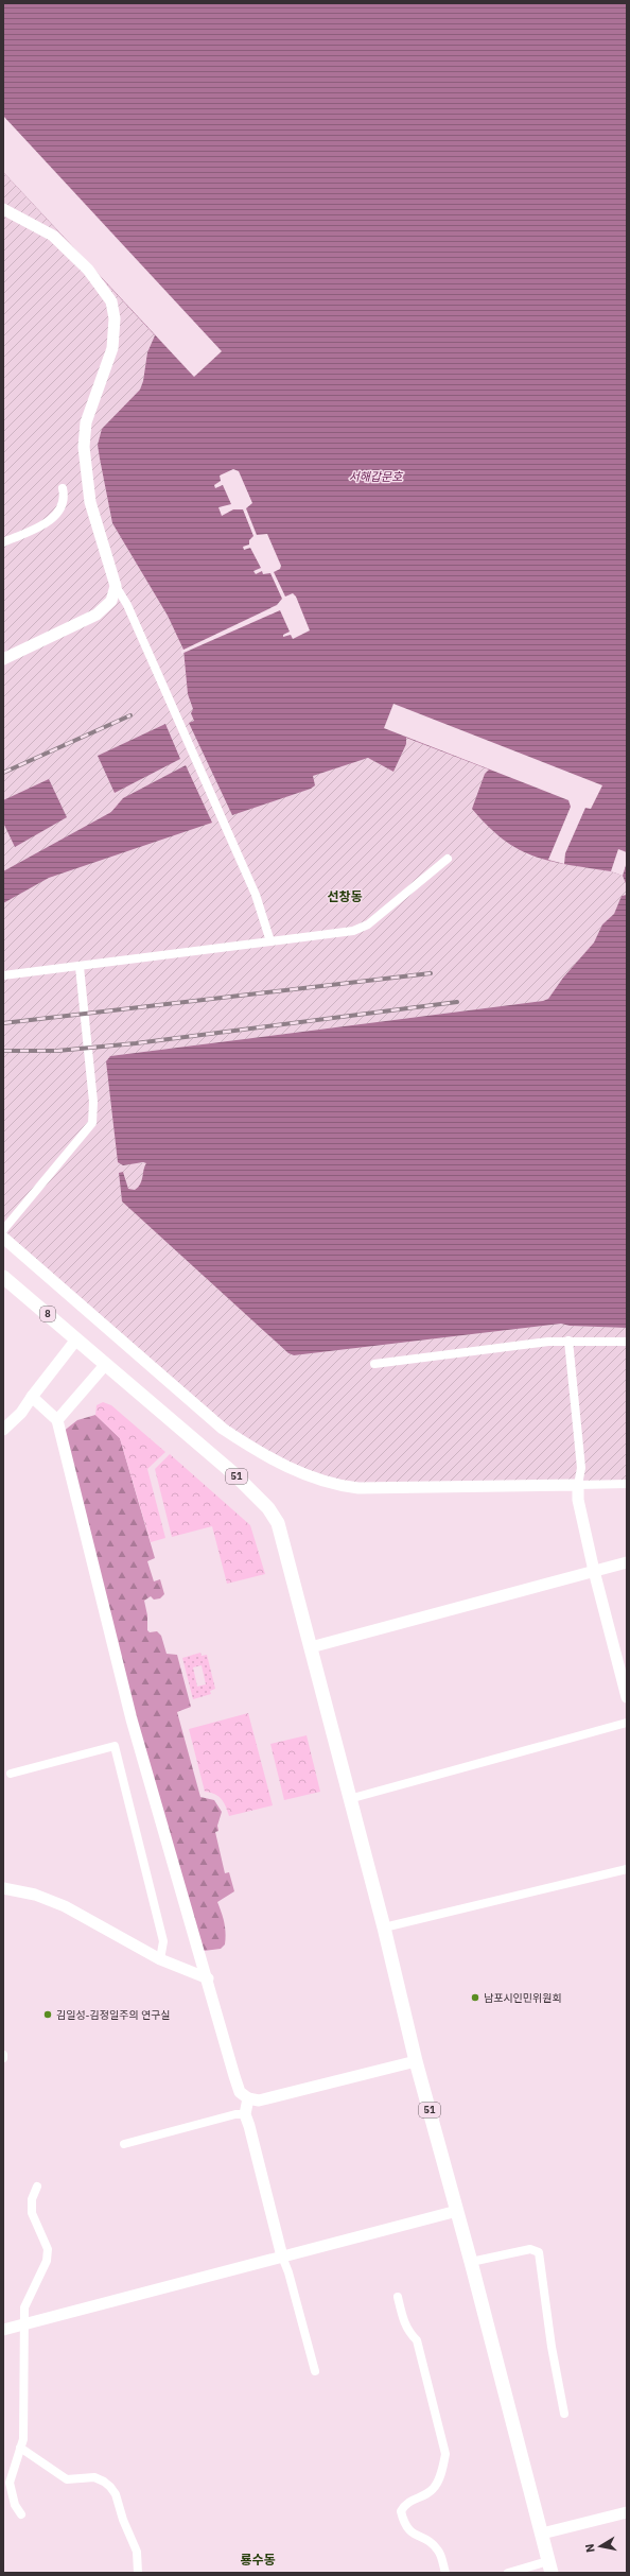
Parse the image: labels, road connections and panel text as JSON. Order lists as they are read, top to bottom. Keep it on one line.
{"streets":{"main road":["8","51"]},"crossings":[["8","51"]],"districts":["선창동","룡수동"],"water":["서해갑문호"],"places":["남포시인민위원회","김일성-김정일주의 연구실"],"north":"left"}
